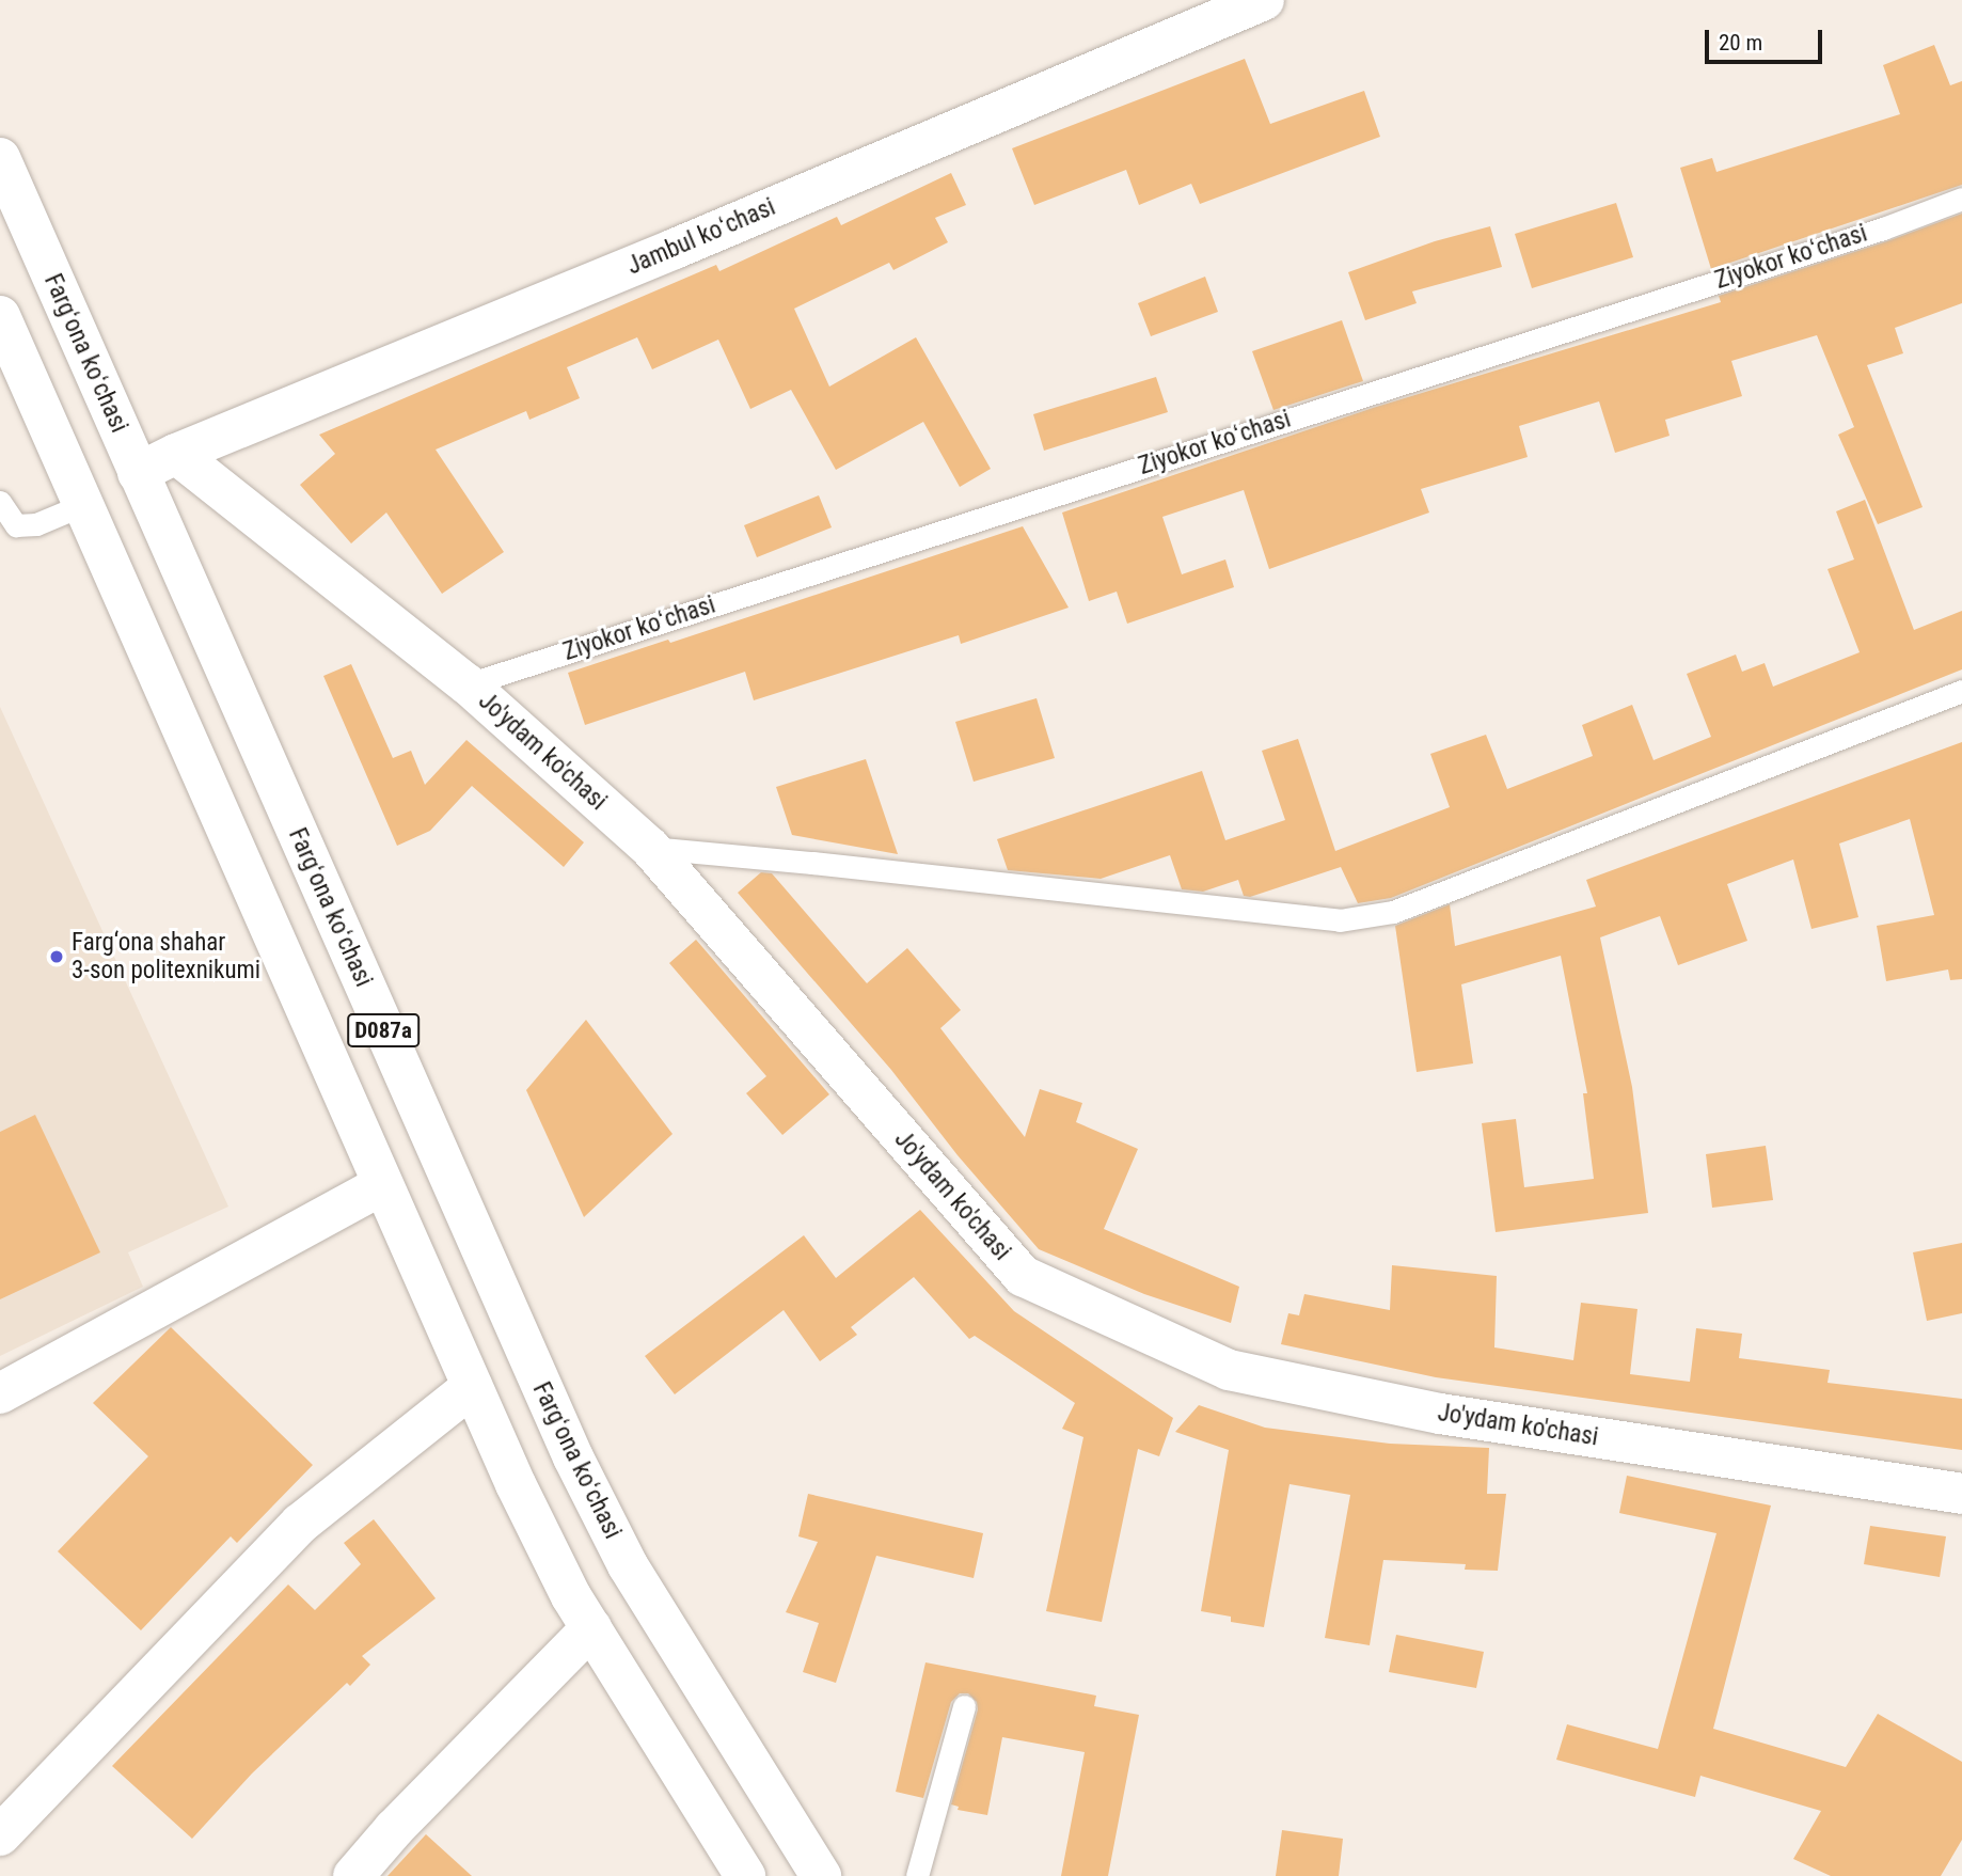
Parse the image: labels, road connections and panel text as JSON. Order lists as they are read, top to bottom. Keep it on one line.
{"streets":{"street":["Jambul koʻchasi","Fargʻona koʻchasi","Jo'ydam ko'chasi","D087a"],"lane":["Ziyokor koʻchasi"]},"crossings":[["Jambul koʻchasi","Fargʻona koʻchasi"],["Jambul koʻchasi","Jo'ydam ko'chasi"],["Ziyokor koʻchasi","Jo'ydam ko'chasi"]],"places":["Farg‘ona shahar 3-son politexnikumi"],"scale_bar":"20 m"}
